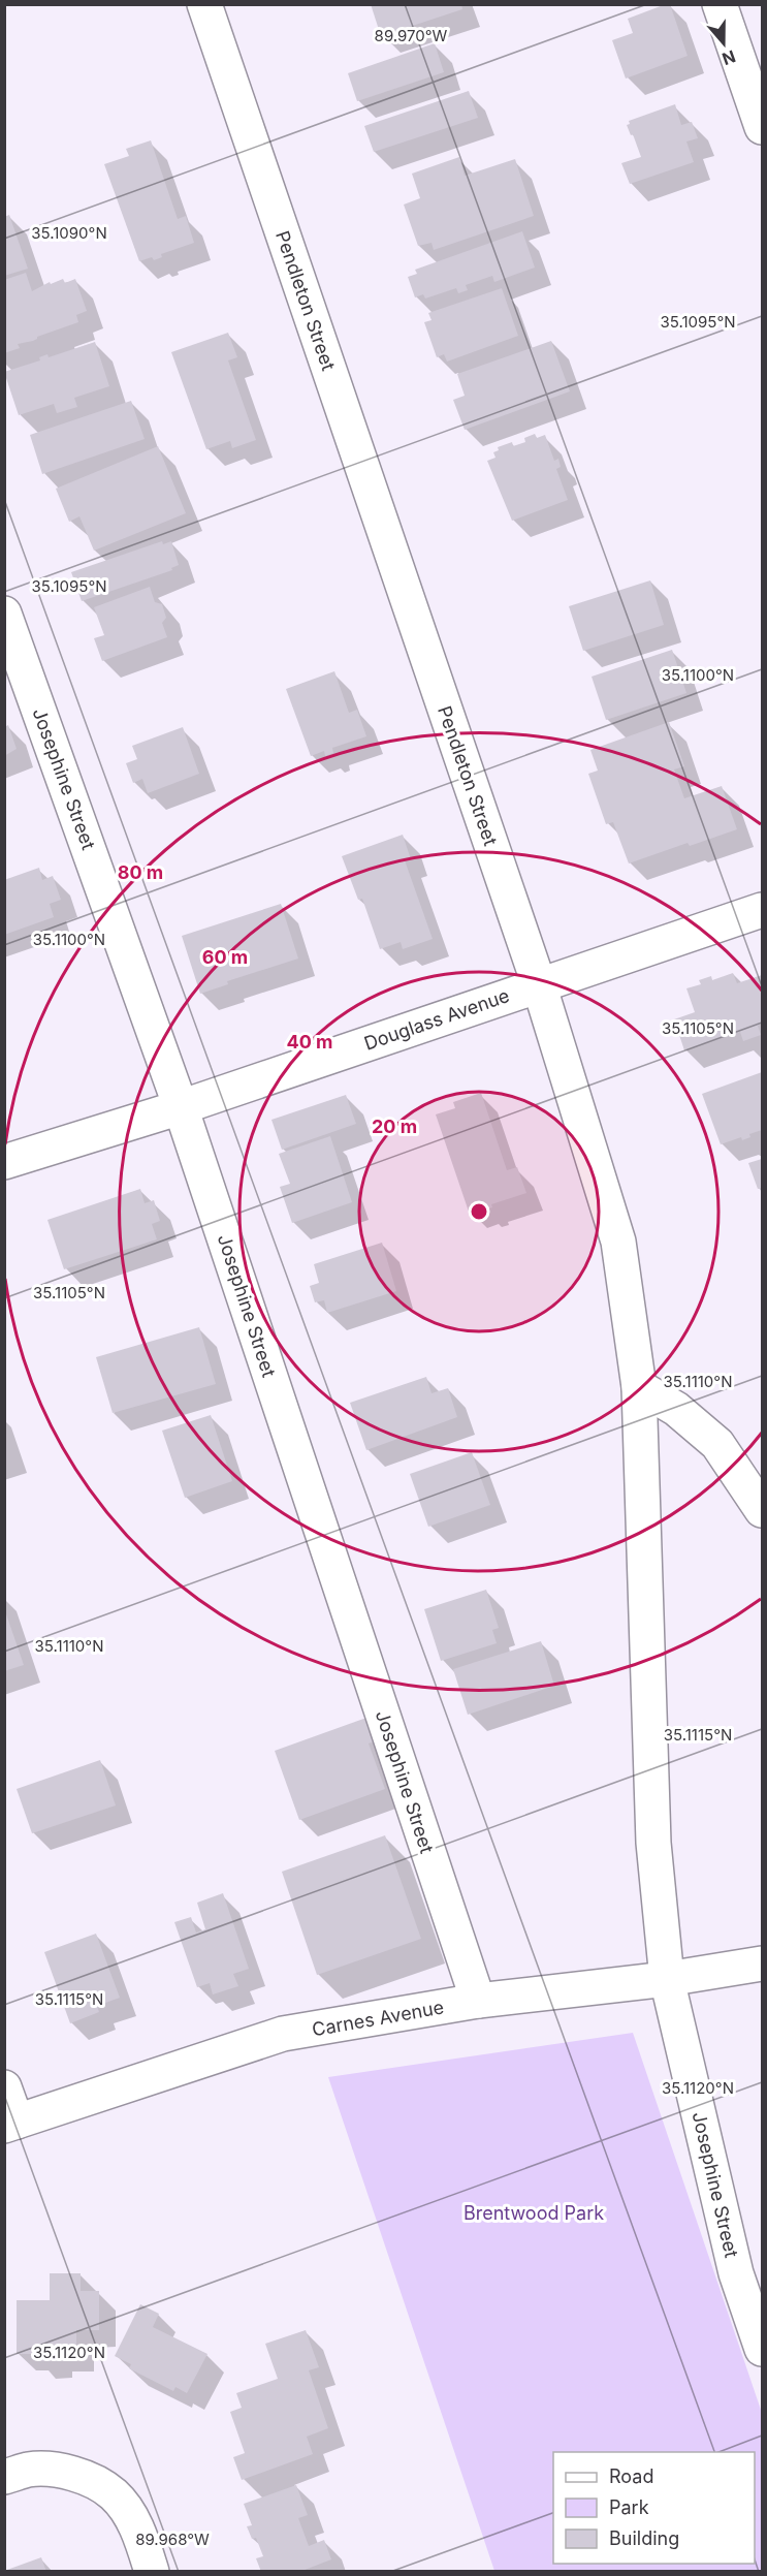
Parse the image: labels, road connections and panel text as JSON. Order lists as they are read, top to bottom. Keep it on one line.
{"streets":{"street":["Pendleton Street","Josephine Street","Douglass Avenue","Carnes Avenue"]},"crossings":[["Pendleton Street","Josephine Street"],["Pendleton Street","Douglass Avenue"],["Josephine Street","Douglass Avenue"],["Josephine Street","Carnes Avenue"]],"parks":["Brentwood Park"],"legend":["Road","Park","Building"],"north":"bottom","coordinates":["89.970°W","35.1090°N","35.1095°N","35.1100°N","35.1105°N","35.1110°N","35.1115°N","35.1120°N","89.968°W"],"rings":["80 m","60 m","40 m","20 m"]}
